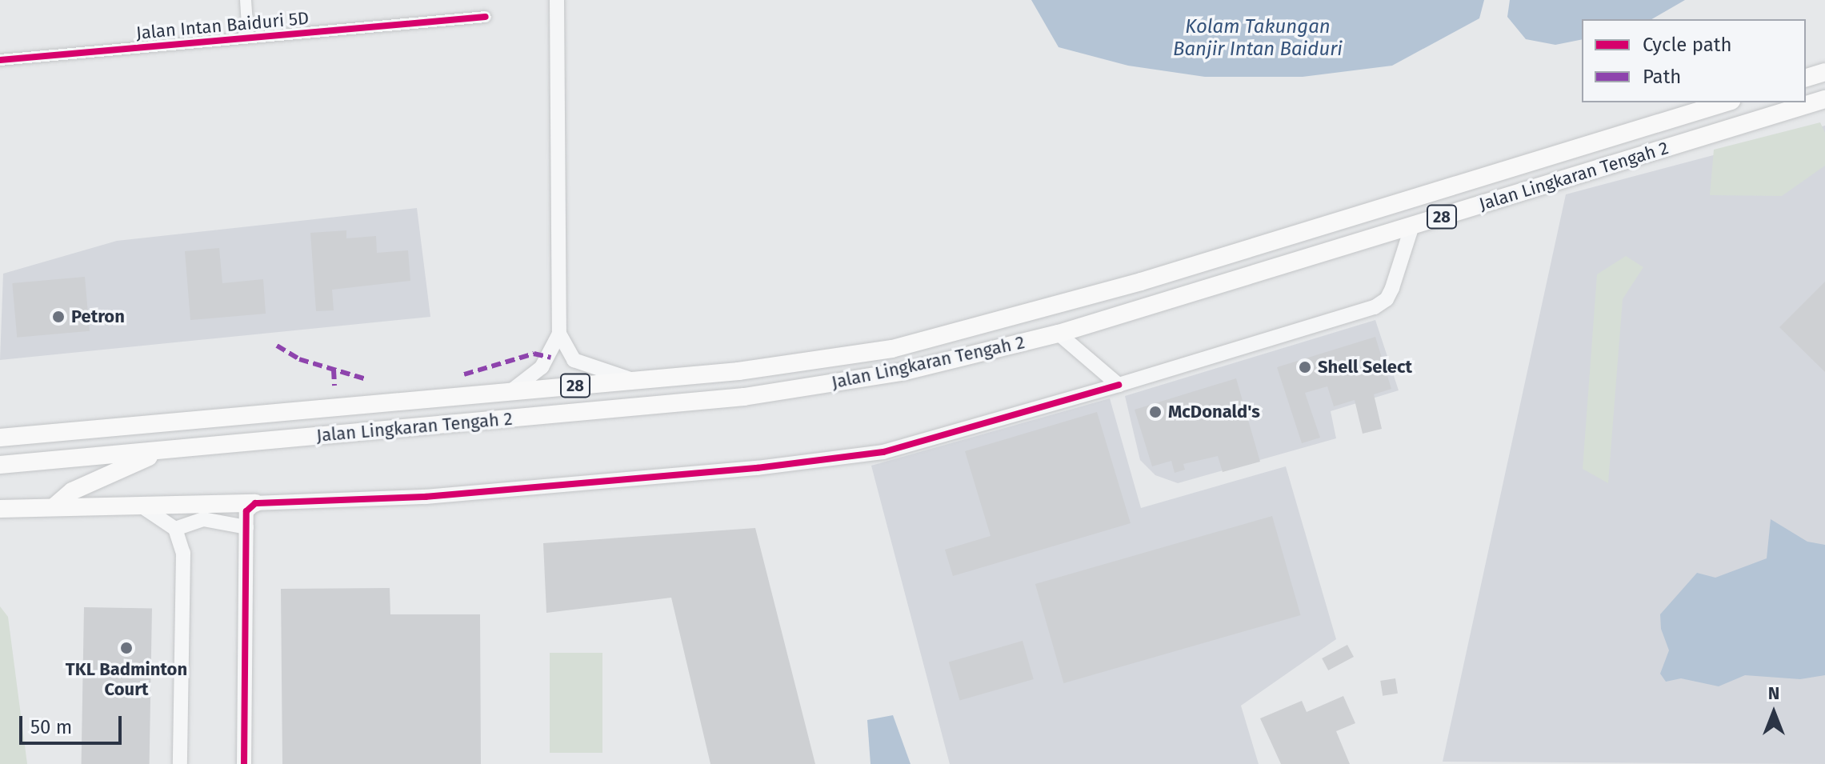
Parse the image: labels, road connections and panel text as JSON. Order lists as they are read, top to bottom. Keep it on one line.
{"streets":{"highway":["Jalan Lingkaran Tengah 2","28"],"street":["Jalan Intan Baiduri 5D"]},"water":["Kolam Takungan Banjir Intan Baiduri"],"places":["Petron","Shell Select","McDonald's","TKL Badminton Court"],"legend":["Cycle path","Path"],"scale_bar":"50 m","north":"top"}
